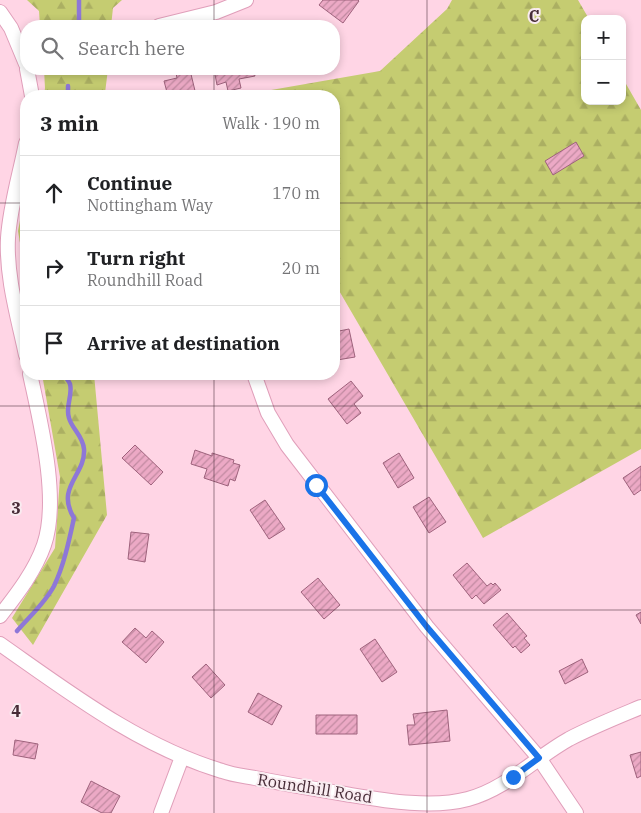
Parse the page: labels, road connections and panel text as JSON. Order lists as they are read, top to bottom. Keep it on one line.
{"streets":{"street":["Roundhill Road"]},"page":{"map_buttons":["+","−"],"search":"Search here","heading":["3 min","Walk · 190 m"],"list":[["Continue","Nottingham Way","170 m"],["Turn right","Roundhill Road","20 m"],"Arrive at destination"]},"grid":{"columns":["C"],"rows":["3","4"]}}
